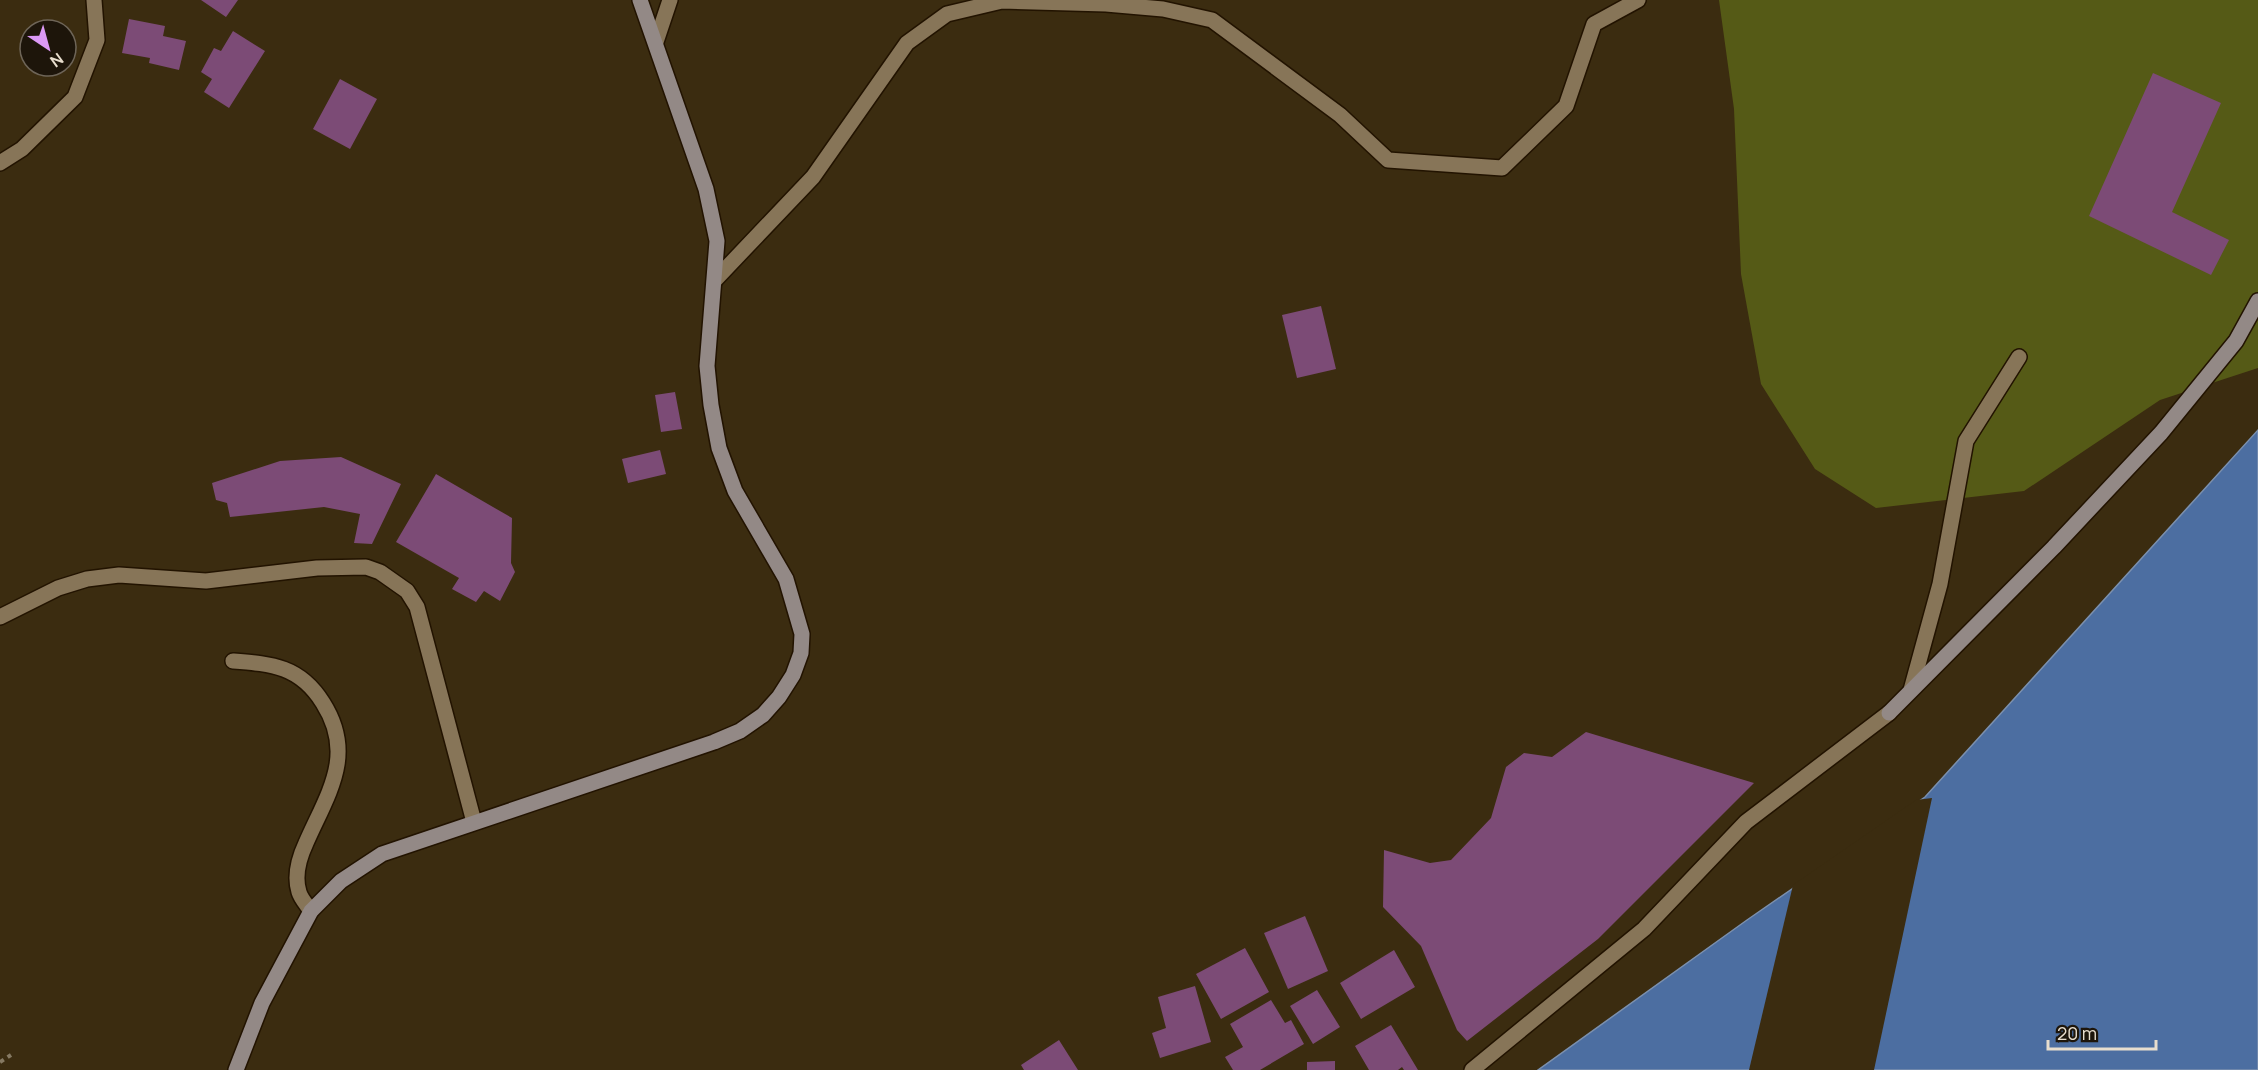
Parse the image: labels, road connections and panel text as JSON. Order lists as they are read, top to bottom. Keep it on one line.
{"scale_bar":"20 m","north":"bottom right"}
